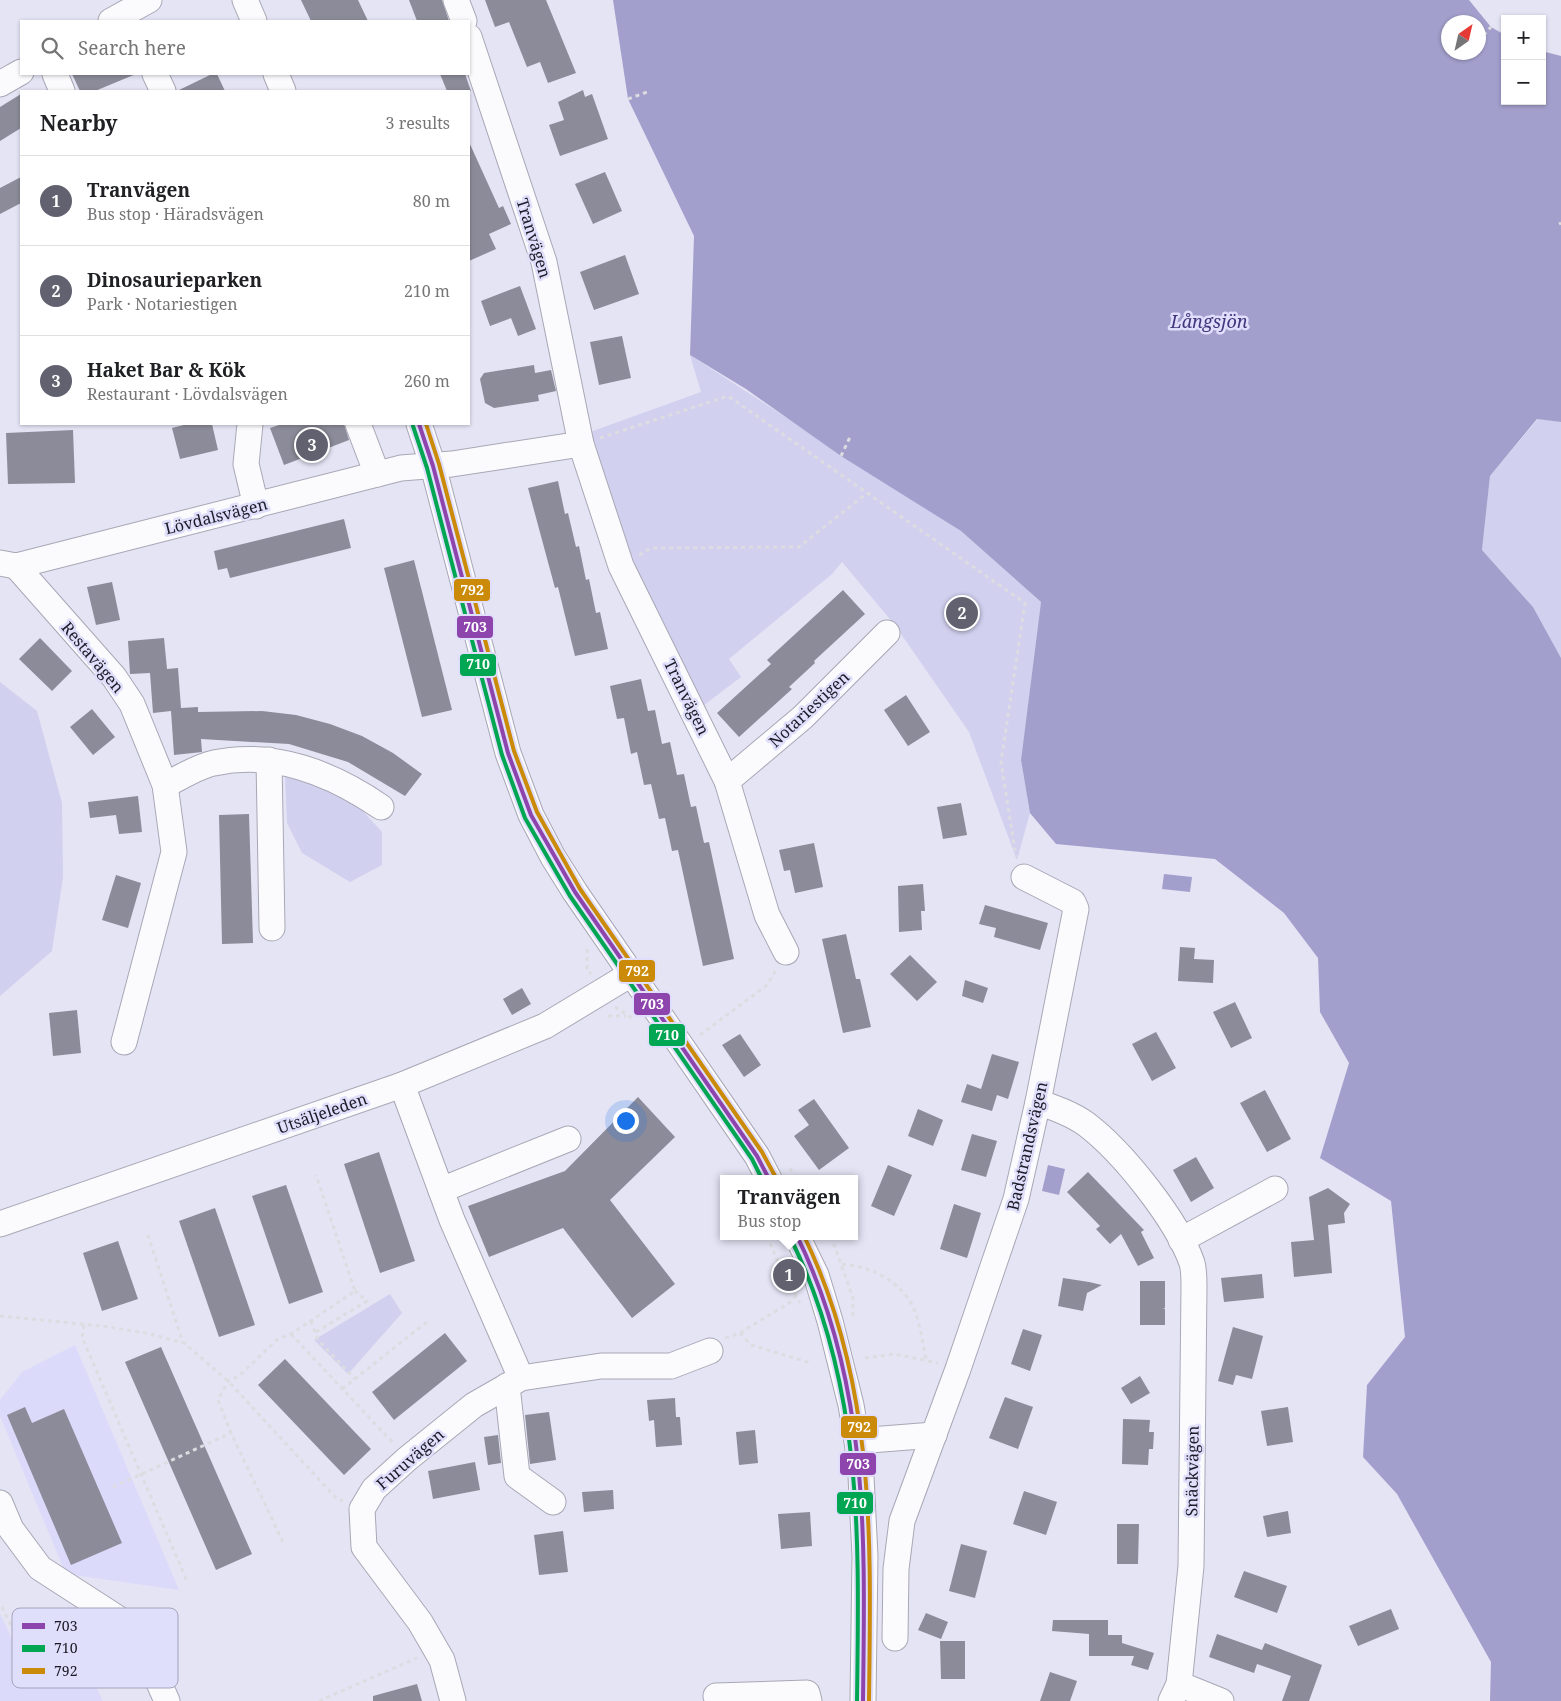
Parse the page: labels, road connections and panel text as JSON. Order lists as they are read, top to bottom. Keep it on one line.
{"streets":{"street":["Tranvägen","Lövdalsvägen","Restavägen","Notariestigen","Utsäljeleden","Badstrandsvägen","Furuvägen","Snäckvägen"]},"crossings":[["Tranvägen","Notariestigen"],["Lövdalsvägen","Restavägen"],["Badstrandsvägen","Snäckvägen"]],"water":["Långsjön"],"lines":["transit line 703","transit line 792","transit line 710"],"legend":["703","710","792"],"north":"top right","page":{"map_buttons":["+","−"],"search":"Search here","heading":["Nearby","3 results"],"list":[{"mark":"1","name":"Tranvägen","note":"Bus stop · Häradsvägen","value":"80 m"},{"mark":"2","name":"Dinosaurieparken","note":"Park · Notariestigen","value":"210 m"},{"mark":"3","name":"Haket Bar & Kök","note":"Restaurant · Lövdalsvägen","value":"260 m"}],"pins":["3","2","1"],"popup":["Tranvägen","Bus stop"]}}
